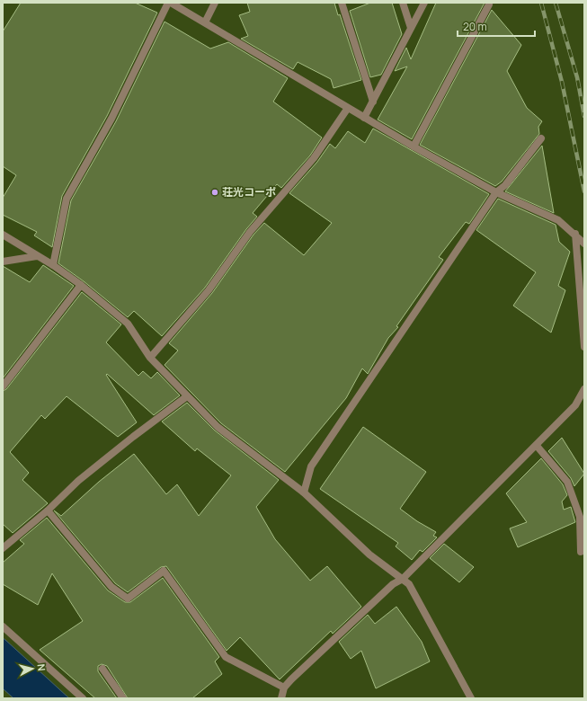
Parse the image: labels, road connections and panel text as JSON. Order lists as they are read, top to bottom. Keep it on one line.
{"places":["荘光コーポ"],"scale_bar":"20 m","north":"right"}
